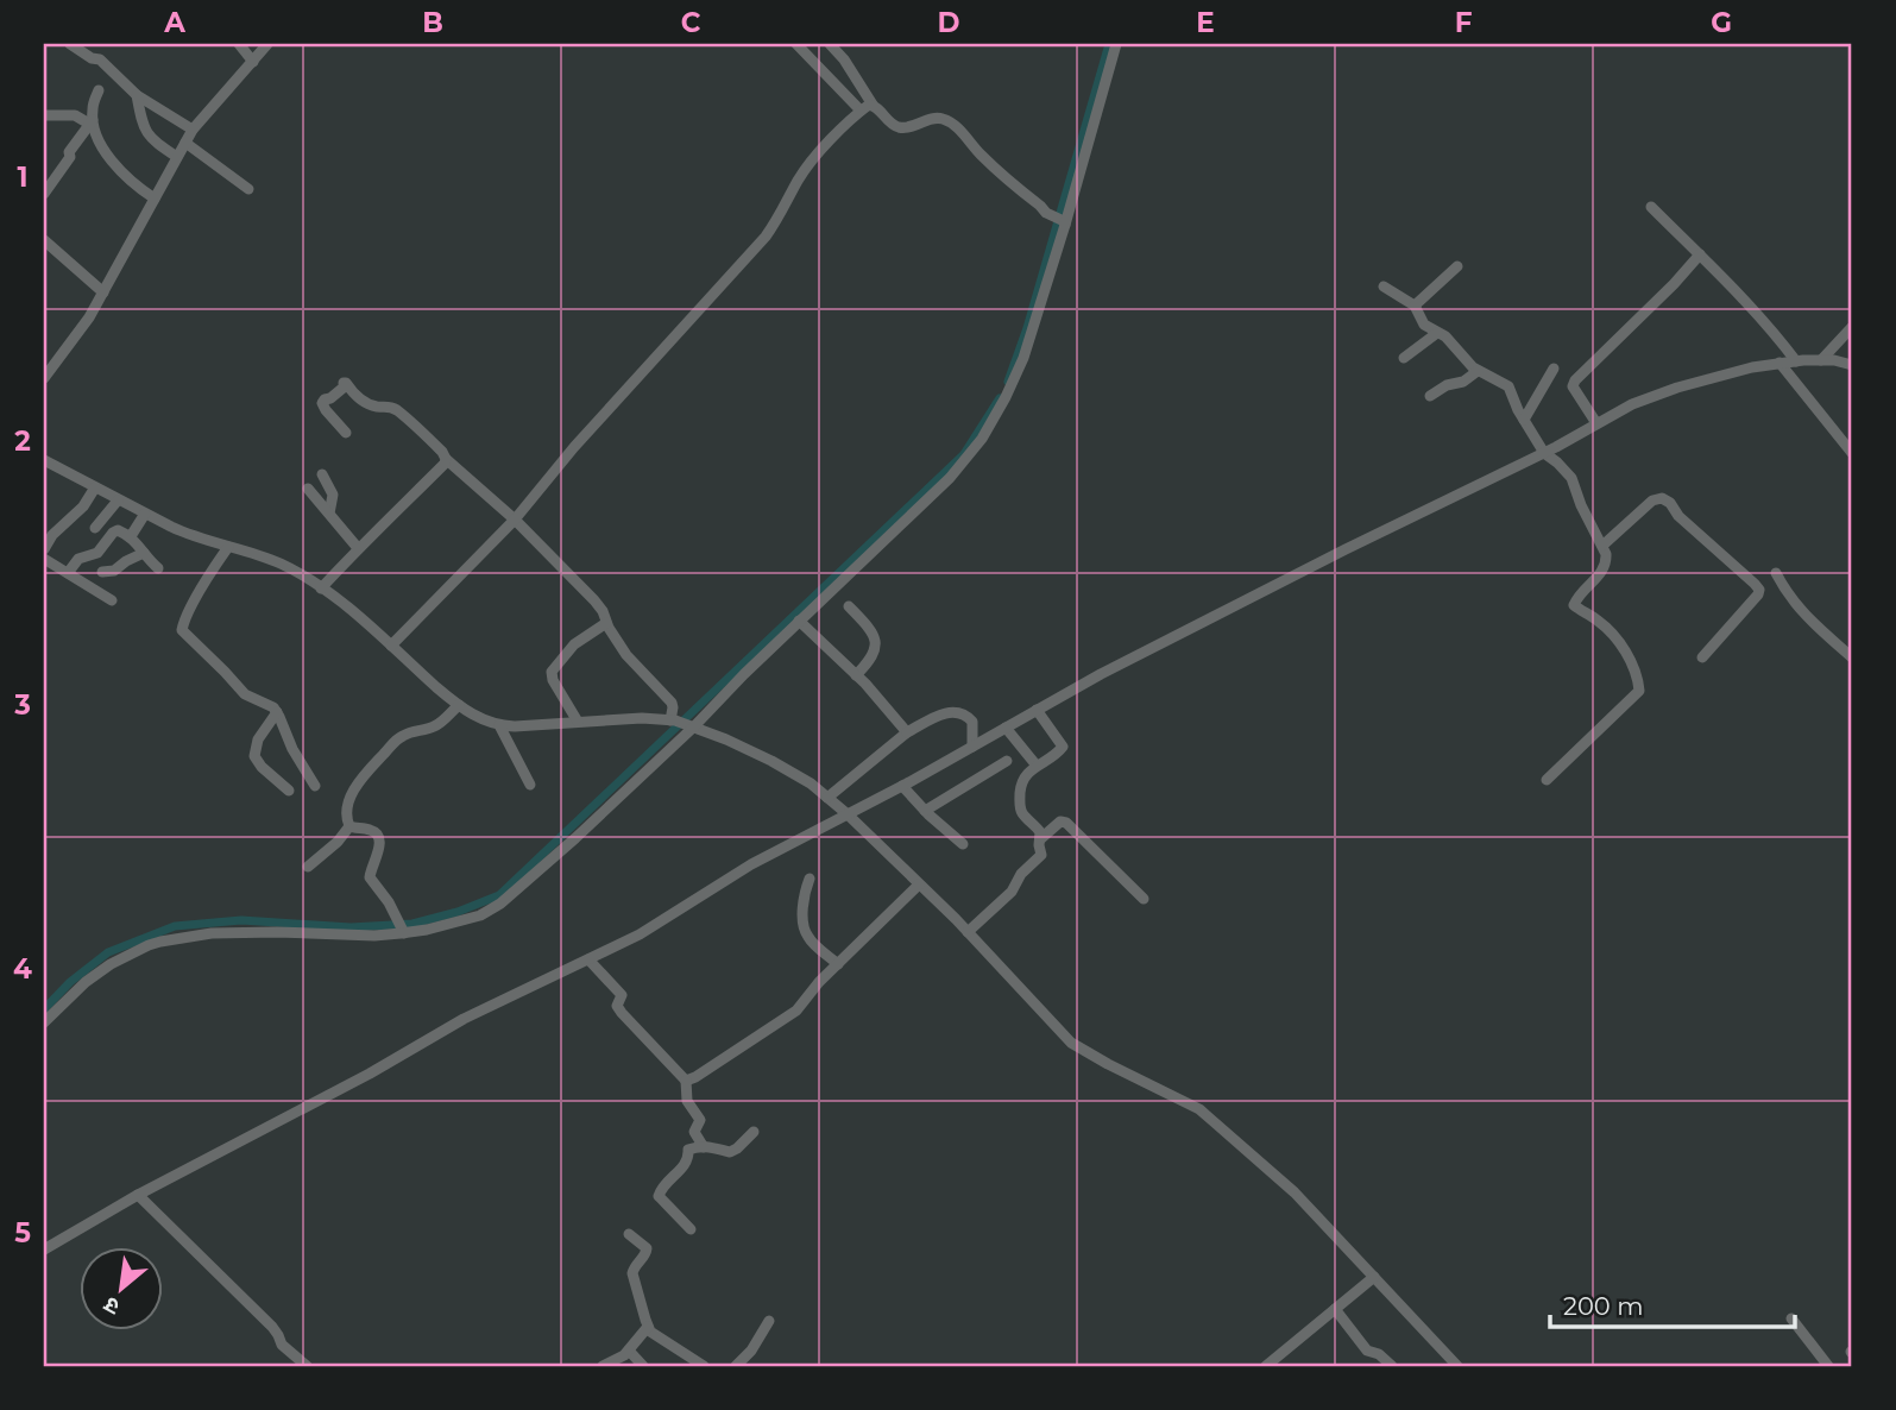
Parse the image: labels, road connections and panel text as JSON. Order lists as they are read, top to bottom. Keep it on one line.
{"scale_bar":"200 m","north":"bottom left","grid":{"columns":["A","B","C","D","E","F","G"],"rows":["1","2","3","4","5"]}}
